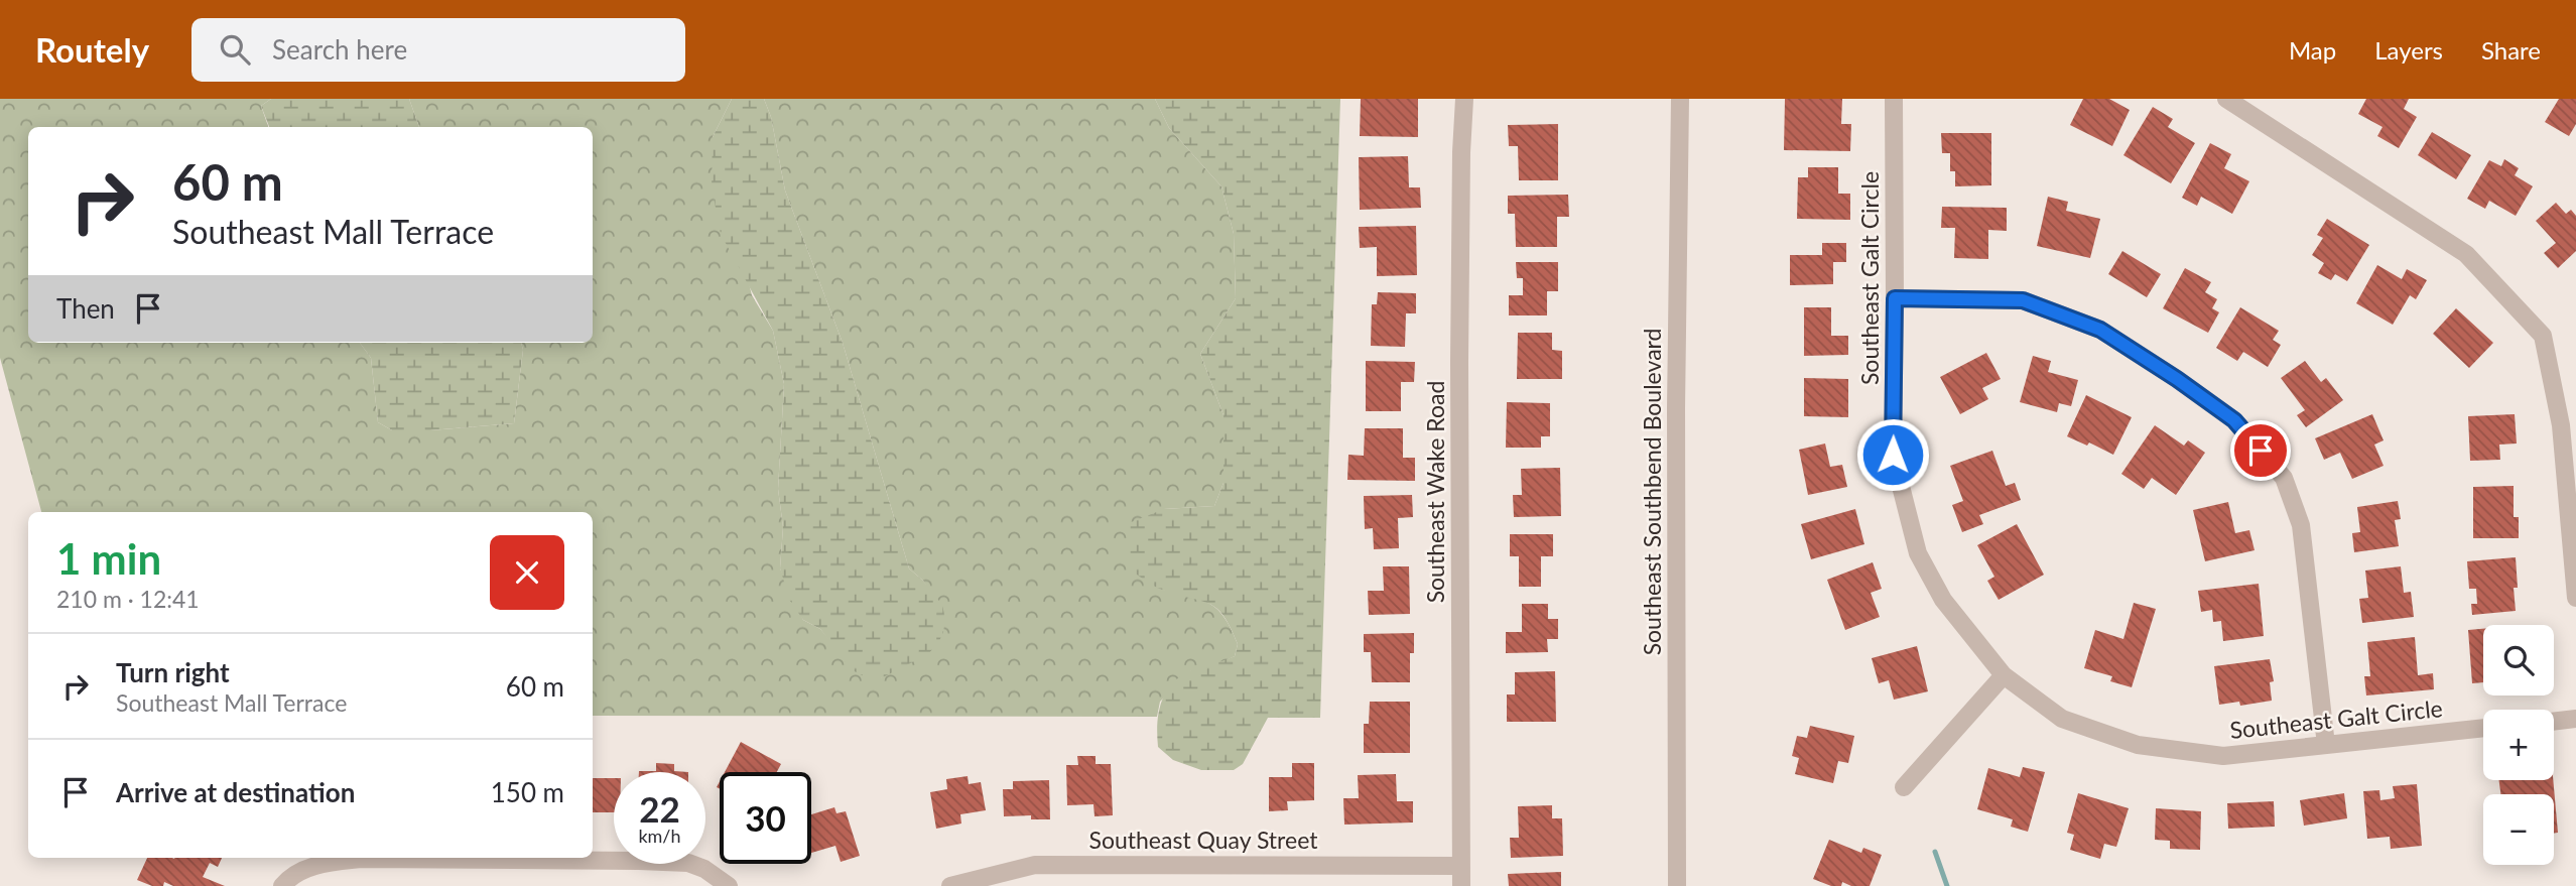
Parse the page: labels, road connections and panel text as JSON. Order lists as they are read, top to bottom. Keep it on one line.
{"streets":{"street":["Southeast Galt Circle","Southeast Wake Road","Southeast Southbend Boulevard","Southeast Quay Street"]},"crossings":[["Southeast Wake Road","Southeast Quay Street"]],"page":{"header":"Routely","search":"Search here","nav":["Map","Layers","Share"],"turn":["60 m","Southeast Mall Terrace"],"then":"Then","heading":["1 min","210 m · 12:41"],"map_buttons":["+","−"],"list":[{"name":"Turn right","note":"Southeast Mall Terrace","value":"60 m"},{"name":"Arrive at destination","value":"150 m"}],"speed":"22 km/h","limit":"30"}}
